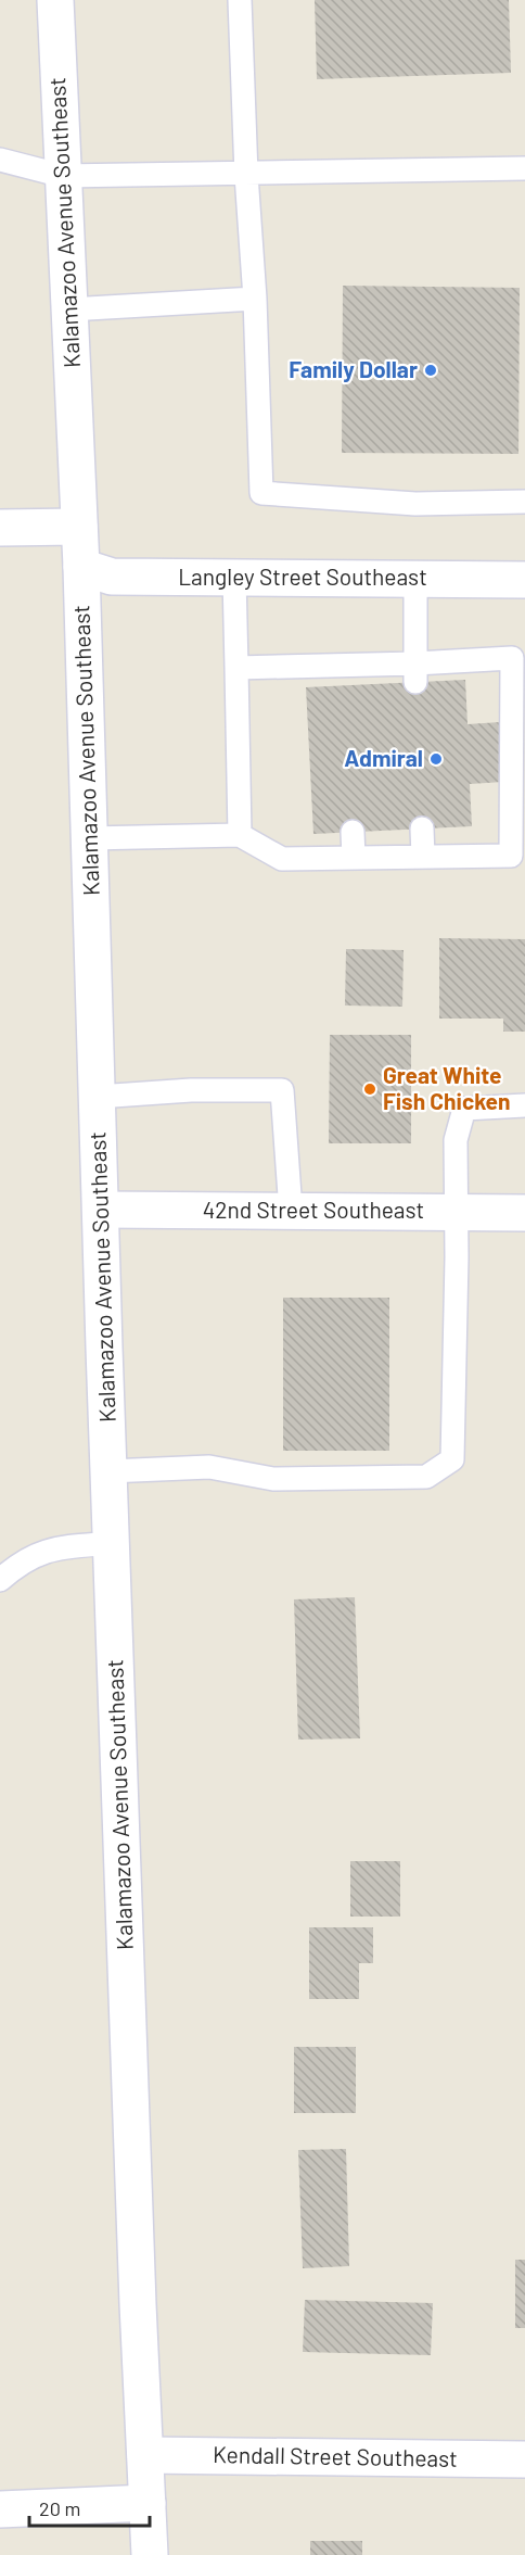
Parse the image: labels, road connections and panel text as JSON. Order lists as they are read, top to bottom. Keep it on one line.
{"streets":{"main road":["Kalamazoo Avenue Southeast","Langley Street Southeast","42nd Street Southeast","Kendall Street Southeast"]},"crossings":[["Kalamazoo Avenue Southeast","Langley Street Southeast"],["Kalamazoo Avenue Southeast","42nd Street Southeast"],["Kalamazoo Avenue Southeast","Kendall Street Southeast"]],"places":["Family Dollar","Admiral","Great White Fish Chicken"],"scale_bar":"20 m"}
